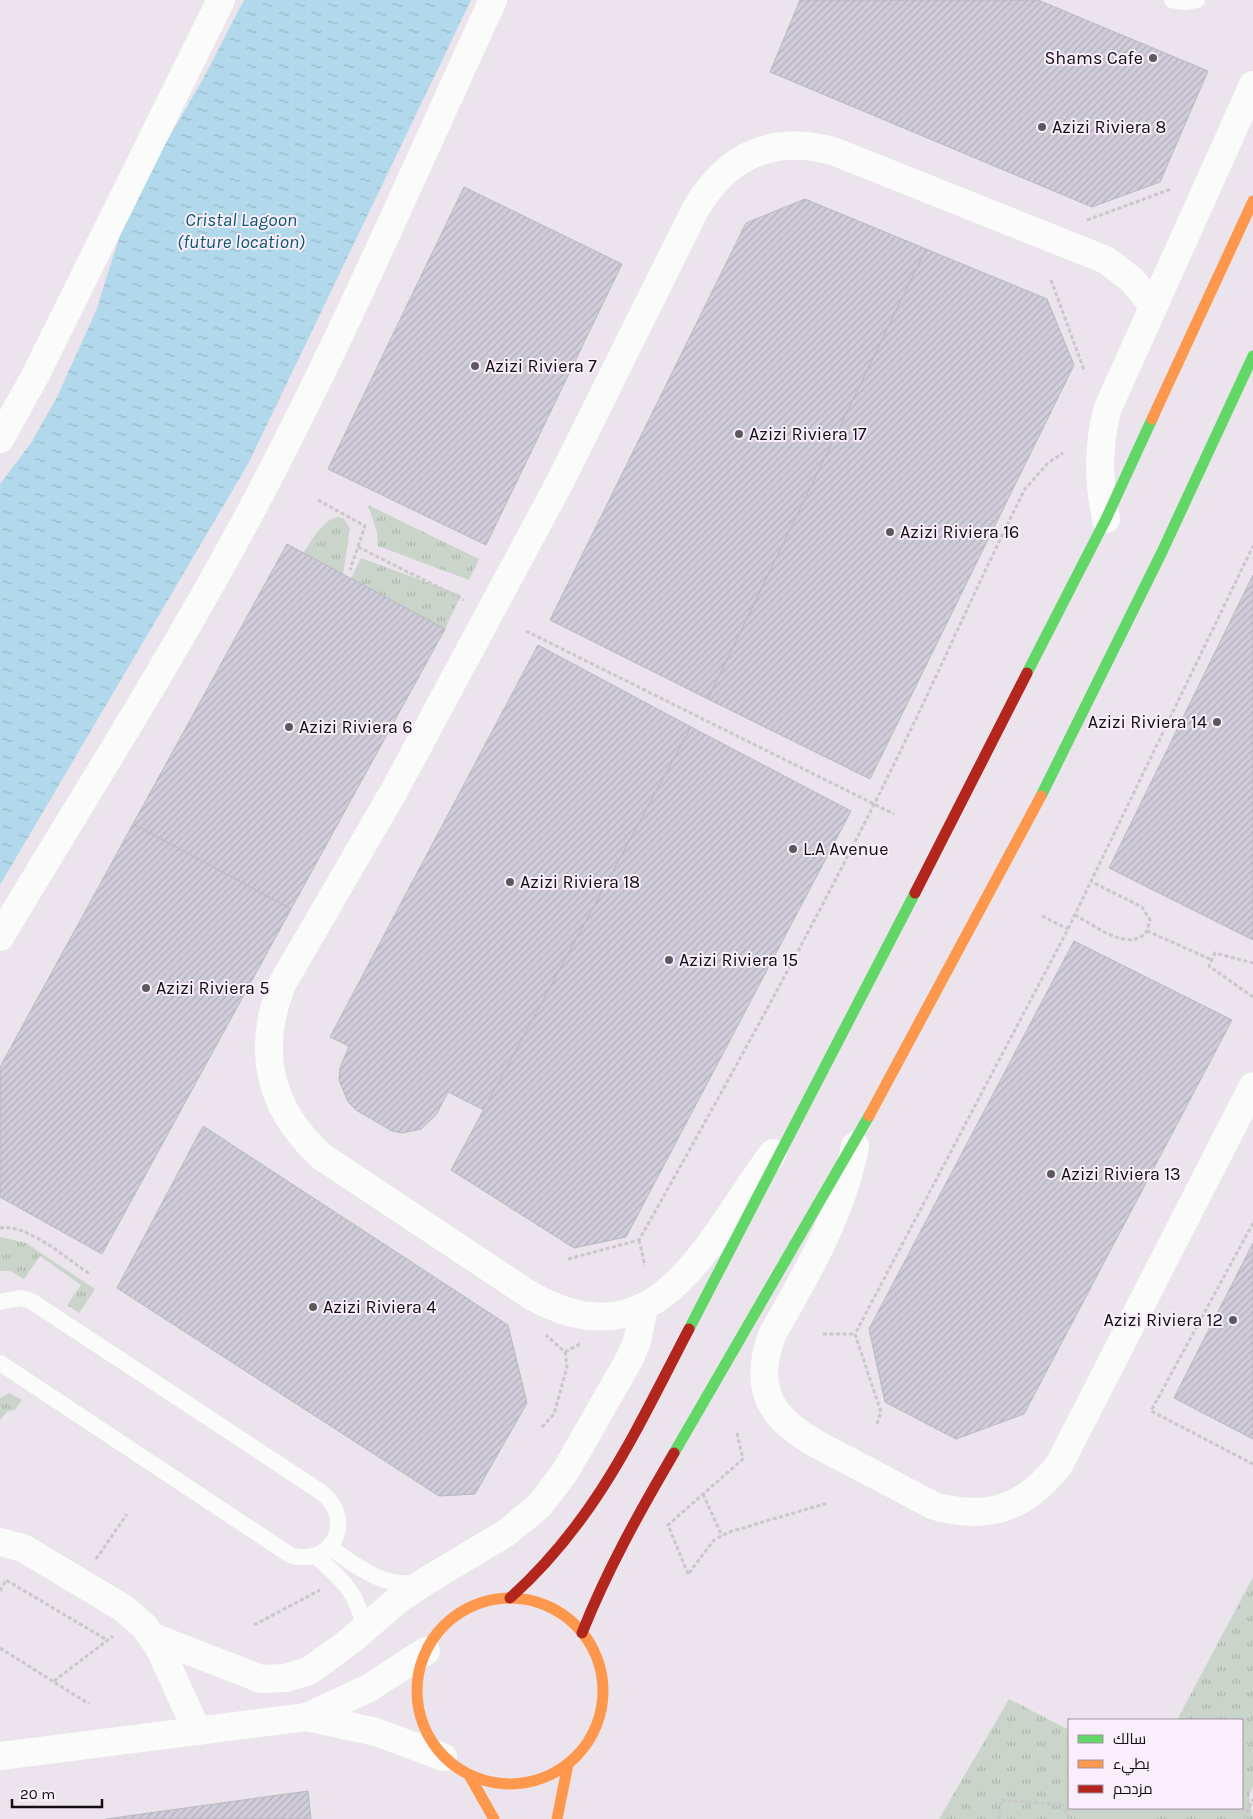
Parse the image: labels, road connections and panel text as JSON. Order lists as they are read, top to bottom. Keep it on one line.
{"water":["Cristal Lagoon (future location)"],"places":["Shams Cafe","Azizi Riviera 8","Azizi Riviera 7","Azizi Riviera 17","Azizi Riviera 16","Azizi Riviera 14","Azizi Riviera 6","L.A Avenue","Azizi Riviera 18","Azizi Riviera 15","Azizi Riviera 5","Azizi Riviera 13","Azizi Riviera 4","Azizi Riviera 12"],"legend":["سالك","بطيء","مزدحم"],"scale_bar":"20 m"}
